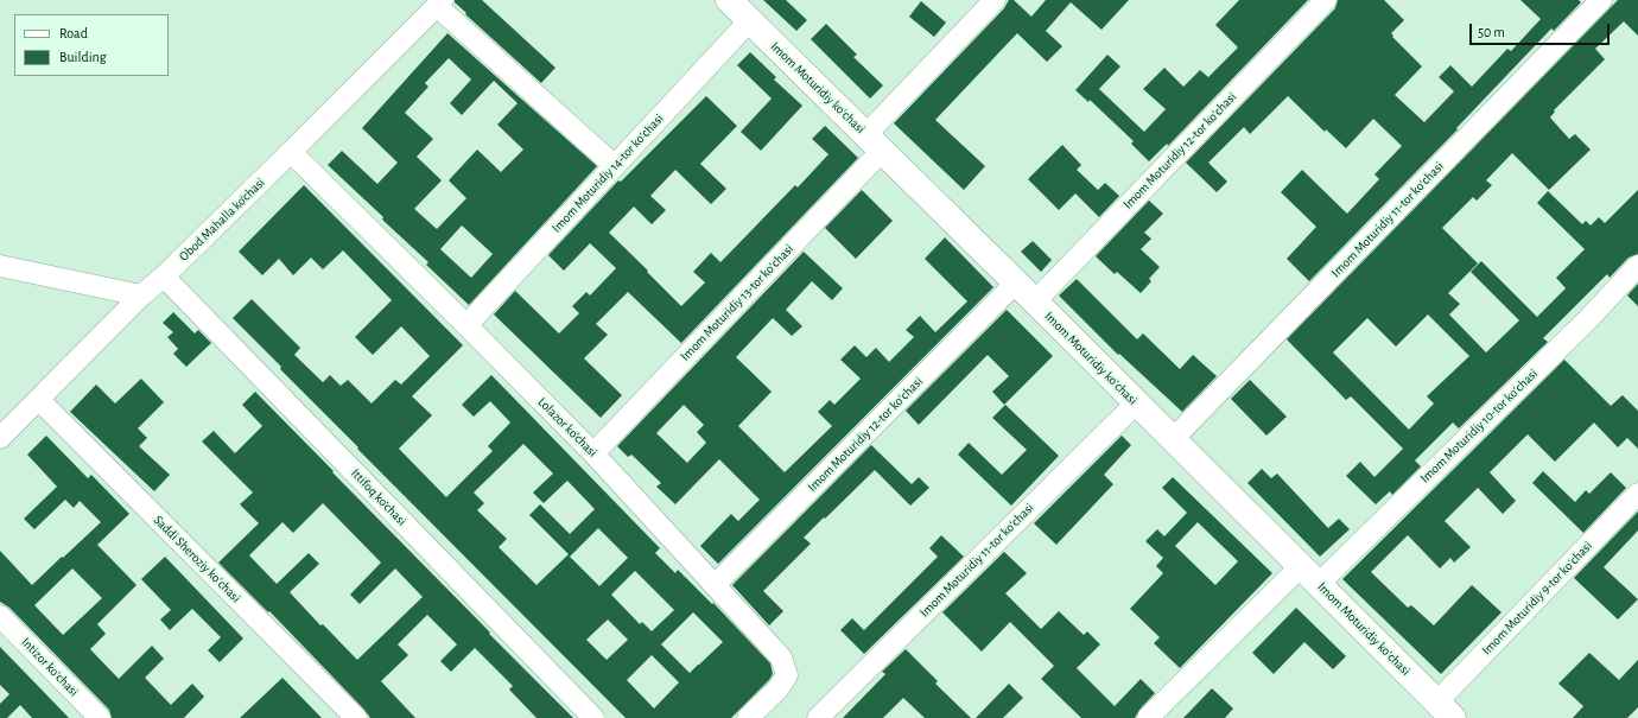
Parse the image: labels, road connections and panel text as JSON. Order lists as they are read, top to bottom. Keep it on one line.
{"streets":{"street":["Imom Moturidiy koʻchasi","Imom Moturidiy 12-tor koʻchasi","Imom Moturidiy 14-tor koʻchasi","Obod Mahalla ko‘chasi","Imom Moturidiy 11-tor koʻchasi","Imom Moturidiy 13-tor koʻchasi","Imom Moturidiy 10-tor koʻchasi","Lolazor ko‘chasi","Ittifoq ko‘chasi","Saddi Sheroziy koʻchasi","Imom Moturidiy 9-tor koʻchasi","Intizor koʻchasi"]},"crossings":[["Imom Moturidiy koʻchasi","Imom Moturidiy 12-tor koʻchasi"],["Imom Moturidiy koʻchasi","Imom Moturidiy 14-tor koʻchasi"],["Imom Moturidiy koʻchasi","Imom Moturidiy 11-tor koʻchasi"],["Imom Moturidiy koʻchasi","Imom Moturidiy 13-tor koʻchasi"],["Imom Moturidiy koʻchasi","Imom Moturidiy 10-tor koʻchasi"],["Imom Moturidiy koʻchasi","Imom Moturidiy 9-tor koʻchasi"],["Imom Moturidiy 12-tor koʻchasi","Lolazor ko‘chasi"],["Imom Moturidiy 14-tor koʻchasi","Lolazor ko‘chasi"],["Obod Mahalla ko‘chasi","Lolazor ko‘chasi"],["Obod Mahalla ko‘chasi","Ittifoq ko‘chasi"],["Obod Mahalla ko‘chasi","Saddi Sheroziy koʻchasi"],["Imom Moturidiy 13-tor koʻchasi","Lolazor ko‘chasi"]],"legend":["Road","Building"],"scale_bar":"50 m"}
